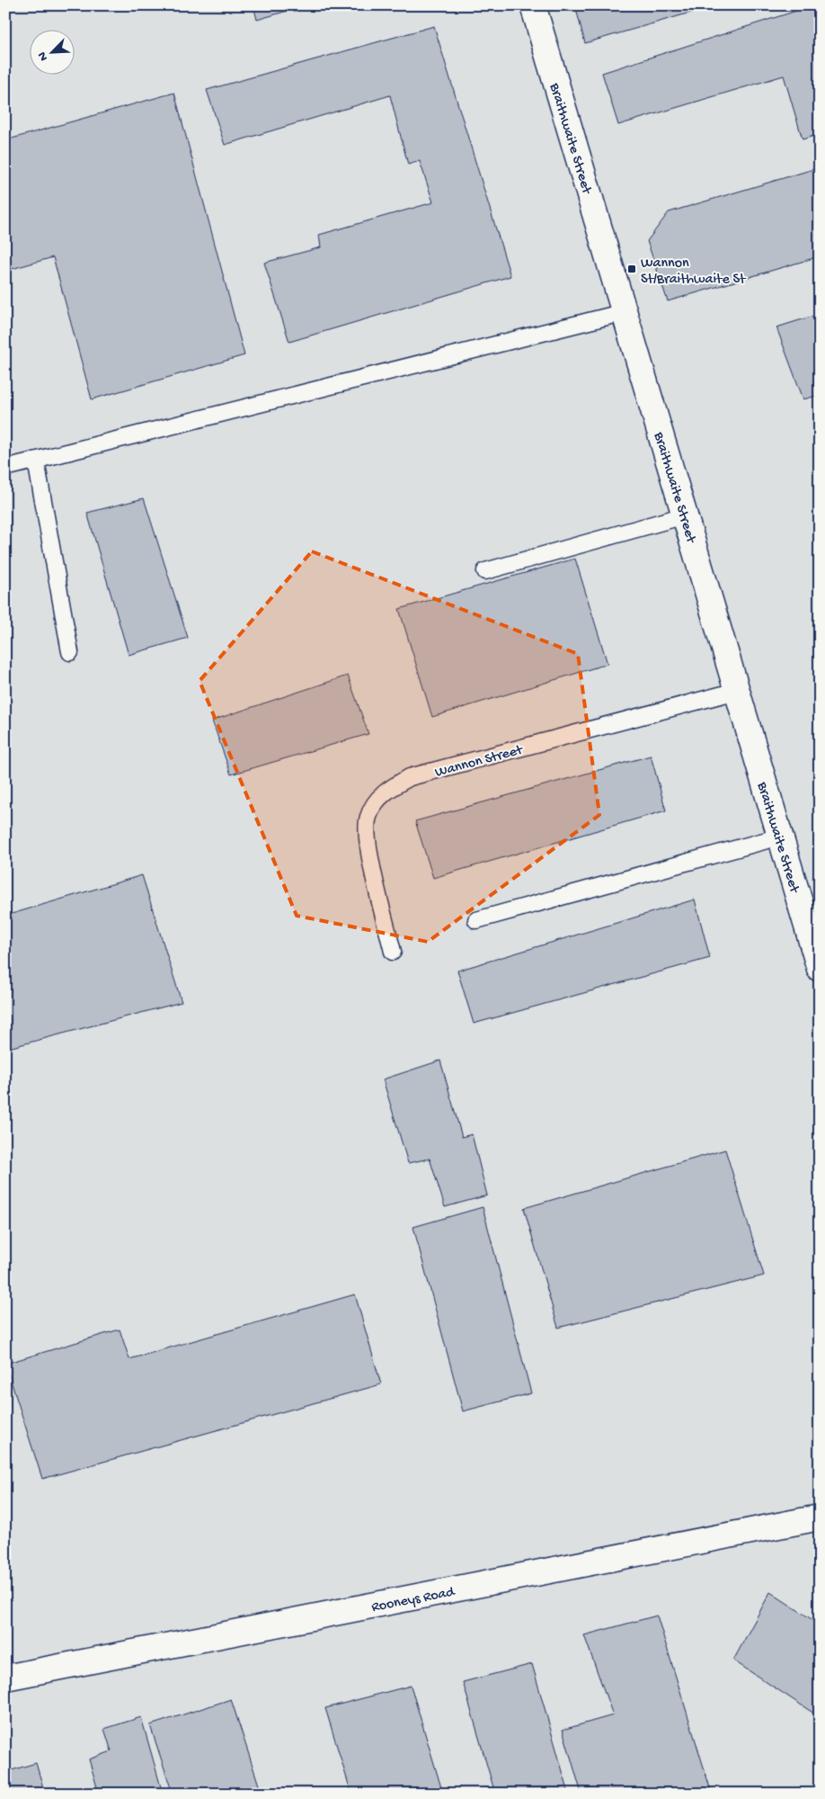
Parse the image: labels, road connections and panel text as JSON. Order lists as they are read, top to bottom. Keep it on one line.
{"streets":{"street":["Braithwaite Street","Rooneys Road"],"lane":["Wannon Street"]},"crossings":[["Braithwaite Street","Wannon Street"]],"places":{"transit":["Wannon St/Braithwaite St"]},"north":"bottom left"}
